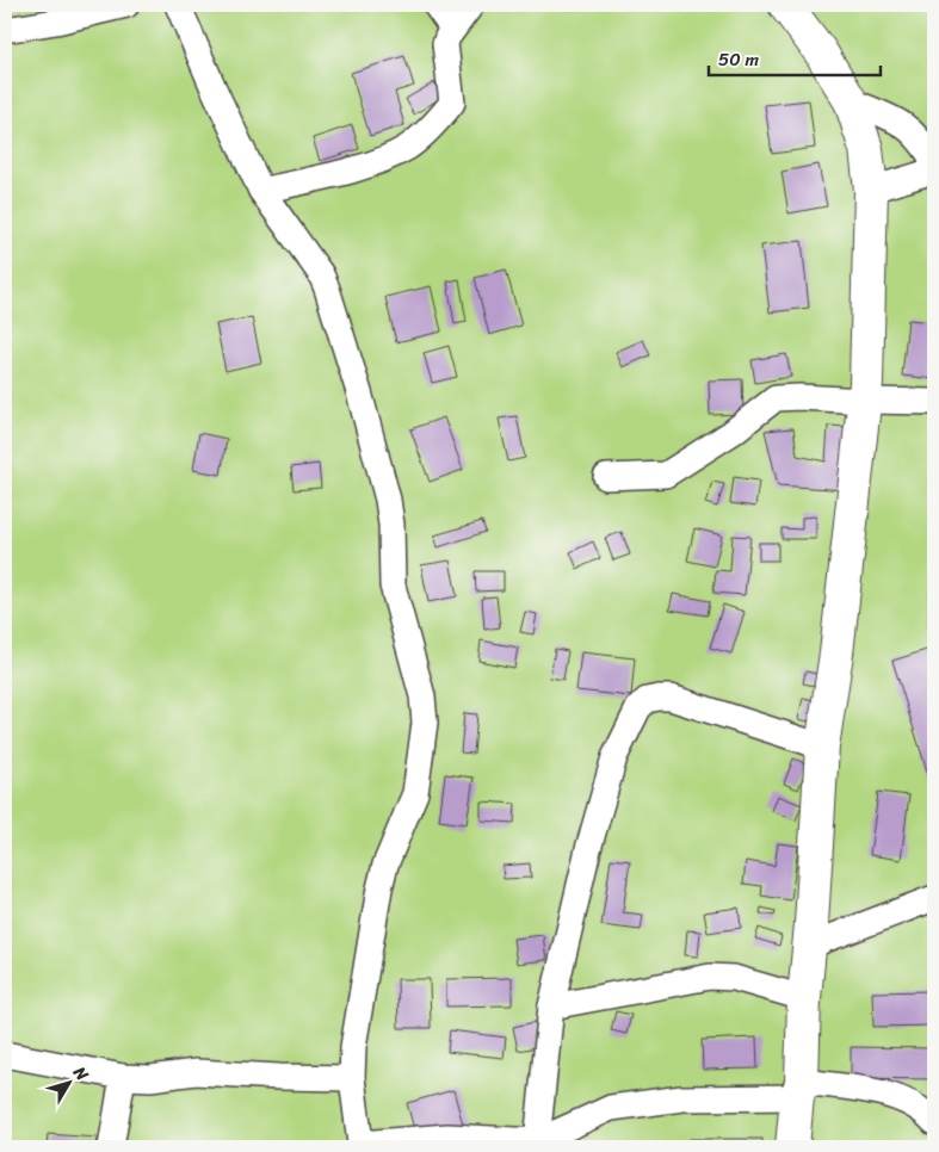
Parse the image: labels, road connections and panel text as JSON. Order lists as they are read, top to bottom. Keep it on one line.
{"scale_bar":"50 m","north":"top right"}
